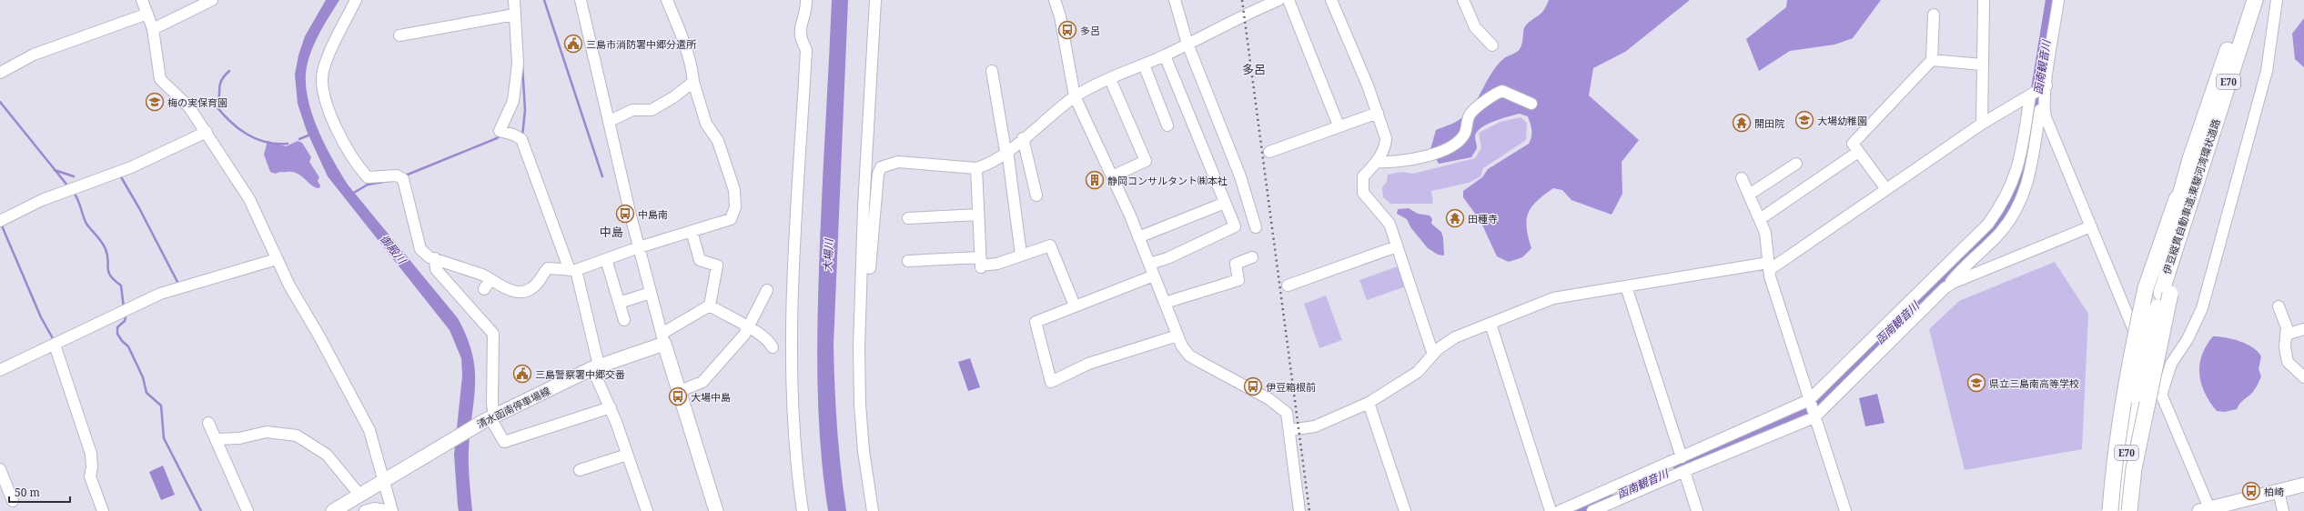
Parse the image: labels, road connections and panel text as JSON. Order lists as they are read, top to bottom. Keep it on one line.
{"streets":{"highway":["E70","伊豆縦貫自動車道;東駿河湾環状道路"],"main road":["清水函南停車場線"]},"districts":["多呂","中島"],"water":["函南観音川","御殿川","大場川"],"places":{"bus stop":["多呂","中島南","伊豆箱根前","大場中島","柏崎"],"public building":["三島市消防署中郷分遣所","三島警察署中郷交番"],"school or university":["梅の実保育園","大場幼稚園","県立三島南高等学校"],"temple":["開田院","田種寺"],"building":["静岡コンサルタント㈱本社"]},"scale_bar":"50 m"}
